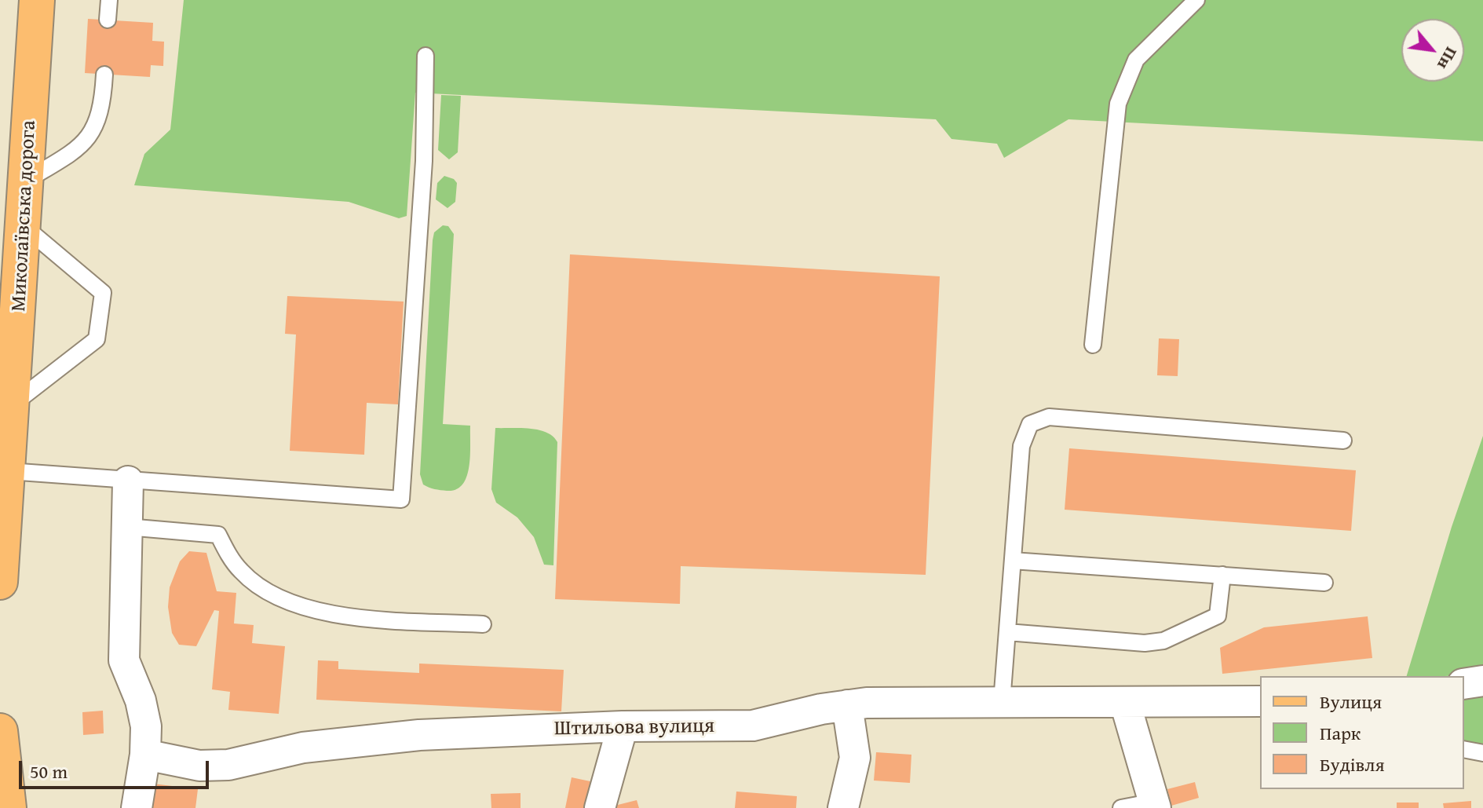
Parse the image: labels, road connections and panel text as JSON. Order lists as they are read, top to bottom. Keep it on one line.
{"streets":{"main road":["Миколаївська дорога"],"street":["Штильова вулиця"]},"legend":["Вулиця","Парк","Будівля"],"scale_bar":"50 m","north":"bottom right"}
